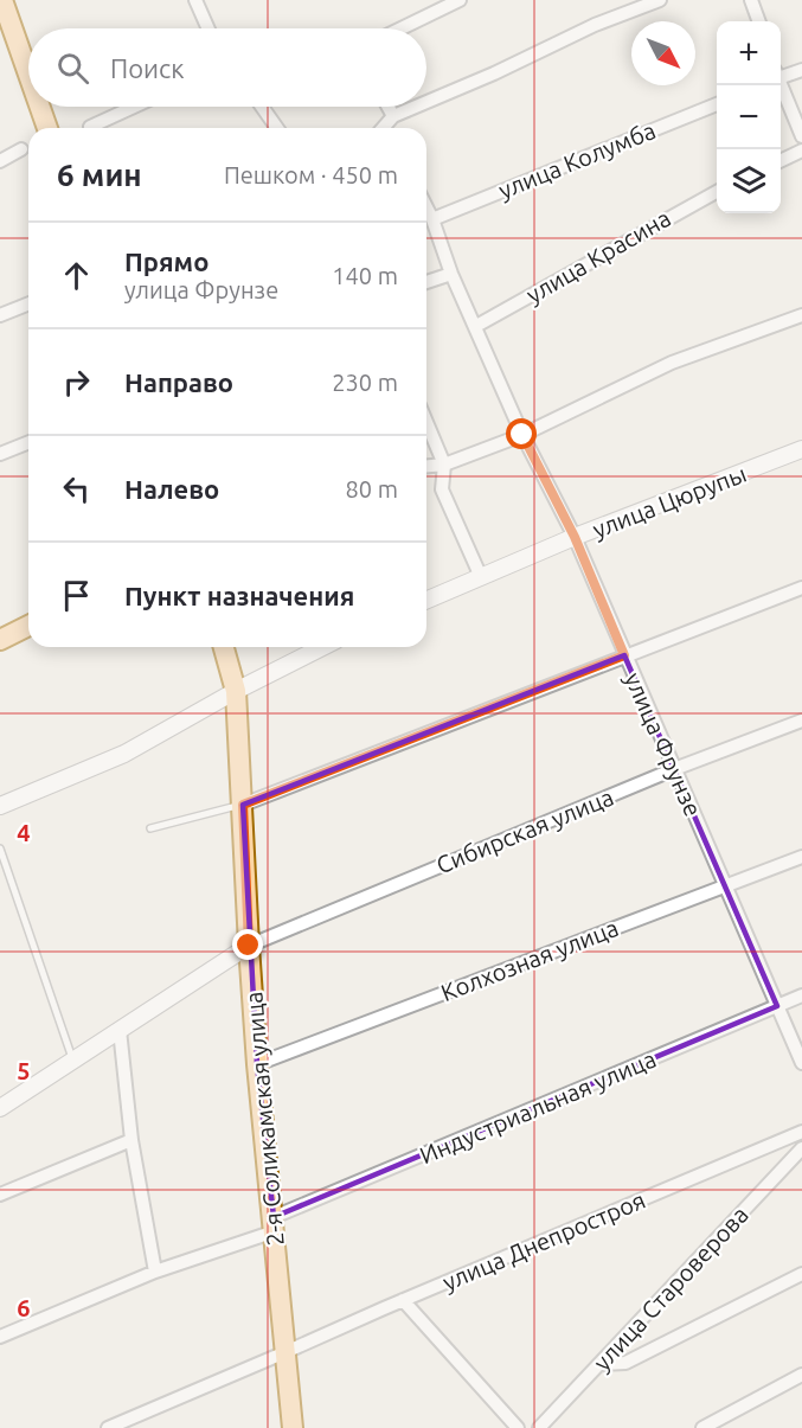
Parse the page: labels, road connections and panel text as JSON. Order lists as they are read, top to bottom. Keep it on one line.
{"streets":{"main road":["2-я Соликамская улица"],"street":["улица Колумба","улица Красина","улица Цюрупы","улица Фрунзе","Сибирская улица","Колхозная улица","Индустриальная улица","улица Днепростроя","улица Староверова"]},"crossings":[["улица Колумба","улица Фрунзе"],["улица Красина","улица Фрунзе"],["улица Цюрупы","улица Фрунзе"],["улица Фрунзе","Сибирская улица"],["улица Фрунзе","Колхозная улица"],["улица Фрунзе","Индустриальная улица"],["Сибирская улица","2-я Соликамская улица"],["Колхозная улица","2-я Соликамская улица"],["Индустриальная улица","2-я Соликамская улица"],["2-я Соликамская улица","улица Днепростроя"]],"north":"bottom right","page":{"map_buttons":["+","−"],"search":"Поиск","heading":["6 мин","Пешком · 450 m"],"list":[["Прямо","улица Фрунзе","140 m"],["Направо","230 m"],["Налево","80 m"],"Пункт назначения"]},"grid":{"rows":["4","5","6"]}}
